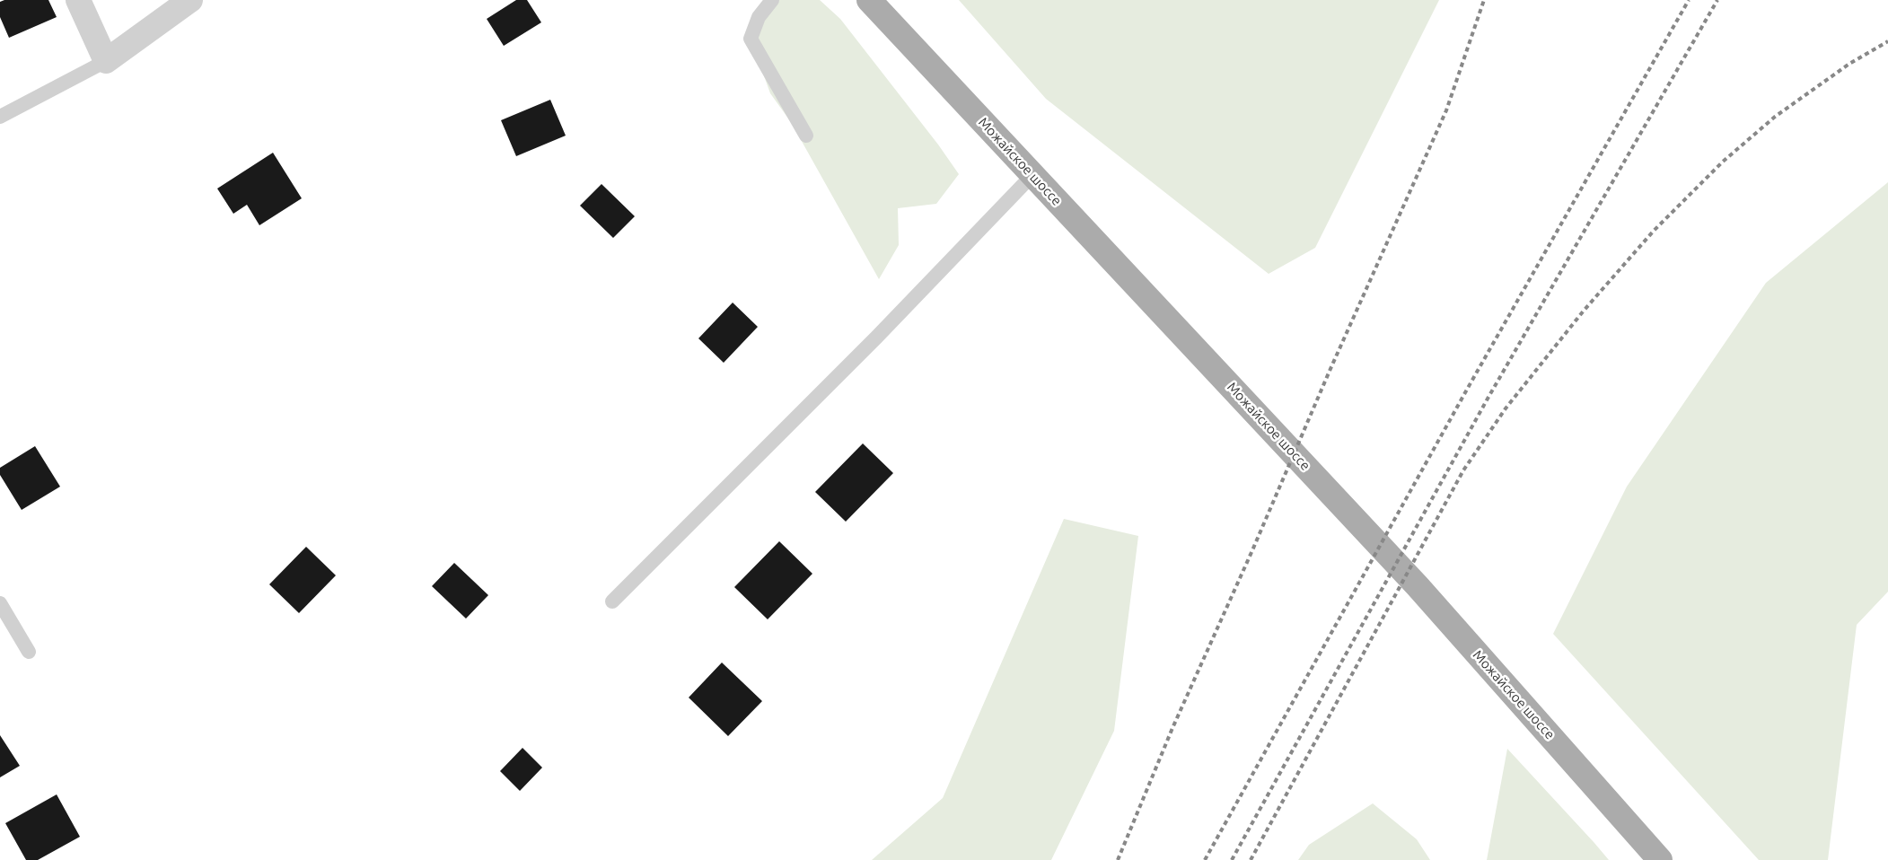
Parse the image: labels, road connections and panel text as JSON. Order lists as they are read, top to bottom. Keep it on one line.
{"streets":{"main road":["Можайское шоссе"]}}
